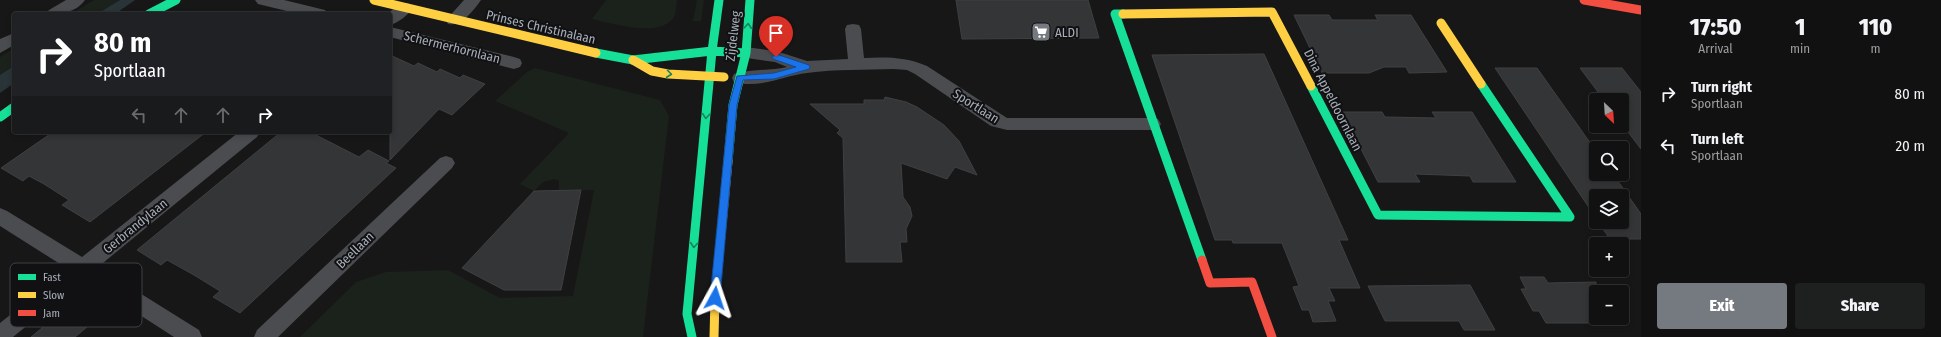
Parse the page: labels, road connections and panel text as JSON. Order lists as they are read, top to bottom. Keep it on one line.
{"streets":{"street":["Prinses Christinalaan","Zijdelweg","Schermerhornlaan","Dina Appeldoornlaan","Sportlaan","Gerbrandylaan","Beellaan"]},"crossings":[["Prinses Christinalaan","Zijdelweg"],["Prinses Christinalaan","Sportlaan"],["Zijdelweg","Sportlaan"],["Dina Appeldoornlaan","Sportlaan"]],"places":{"supermarket":["ALDI"]},"legend":["Fast","Slow","Jam"],"north":"bottom right","page":{"eta":["17:50","Arrival","1","min","110","m"],"turn":["80 m","Sportlaan"],"list":[{"name":"Turn right","note":"Sportlaan","value":"80 m"},{"name":"Turn left","note":"Sportlaan","value":"20 m"}],"map_buttons":["+","−"],"buttons":["Exit","Share"]}}
